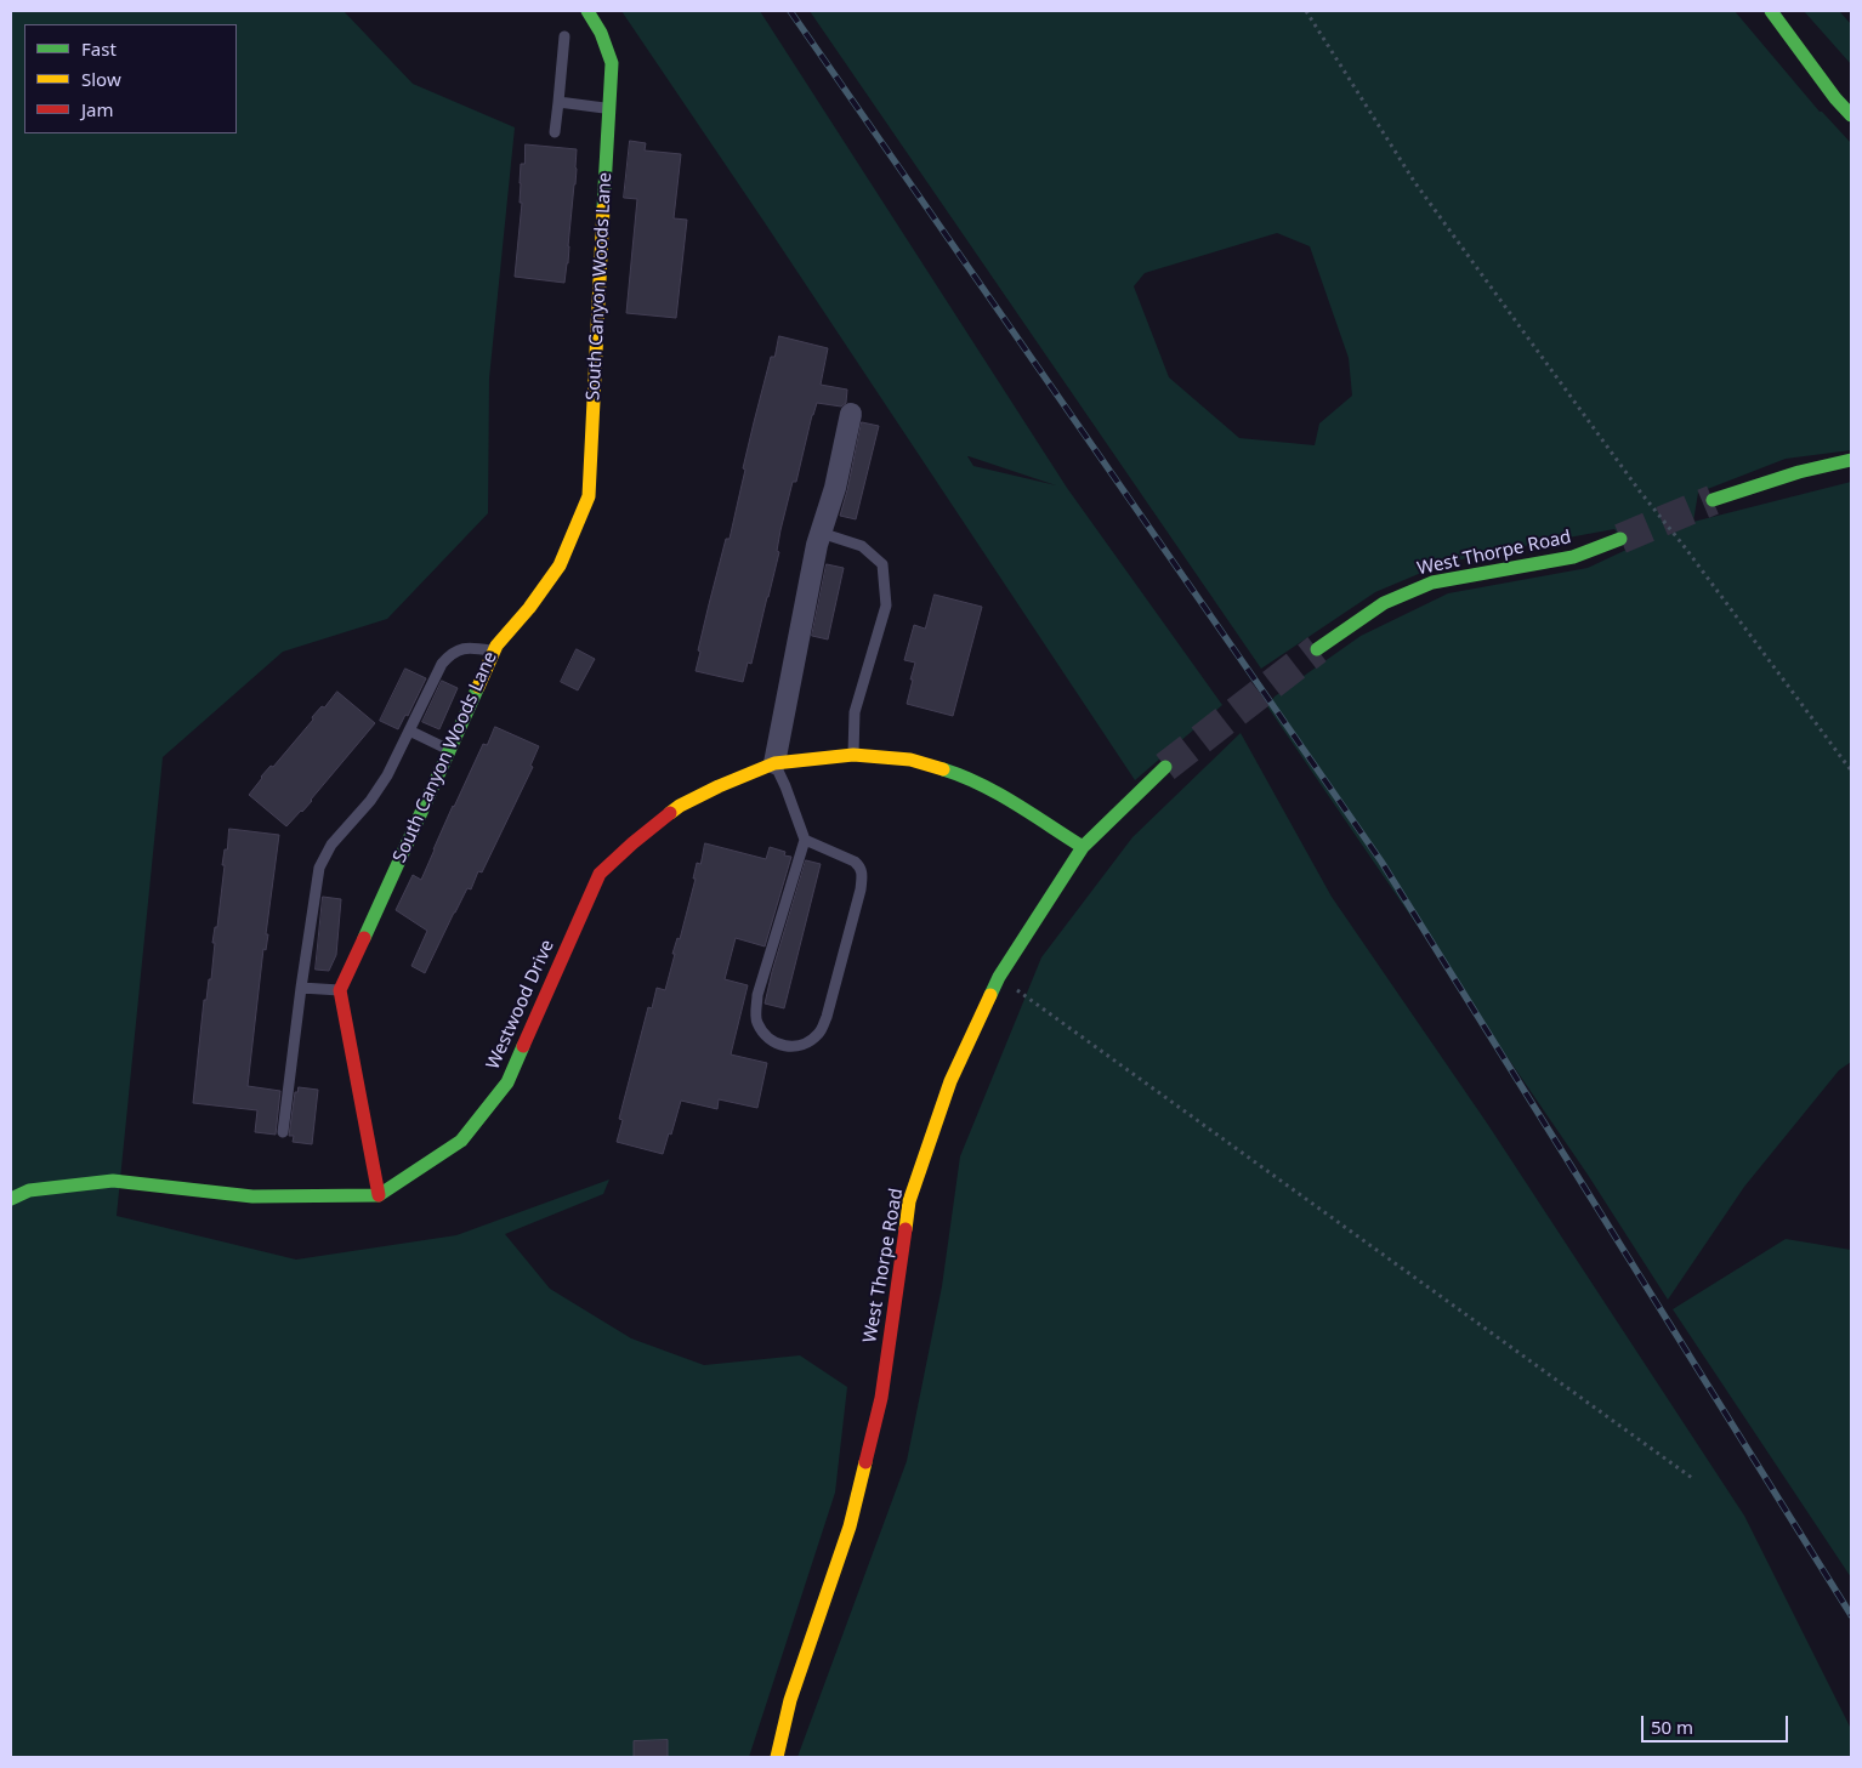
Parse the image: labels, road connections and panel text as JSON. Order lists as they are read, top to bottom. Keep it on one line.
{"streets":{"main road":["South Canyon Woods Lane","West Thorpe Road","Westwood Drive"]},"crossings":[["West Thorpe Road","Westwood Drive"]],"legend":["Fast","Slow","Jam"],"scale_bar":"50 m"}
